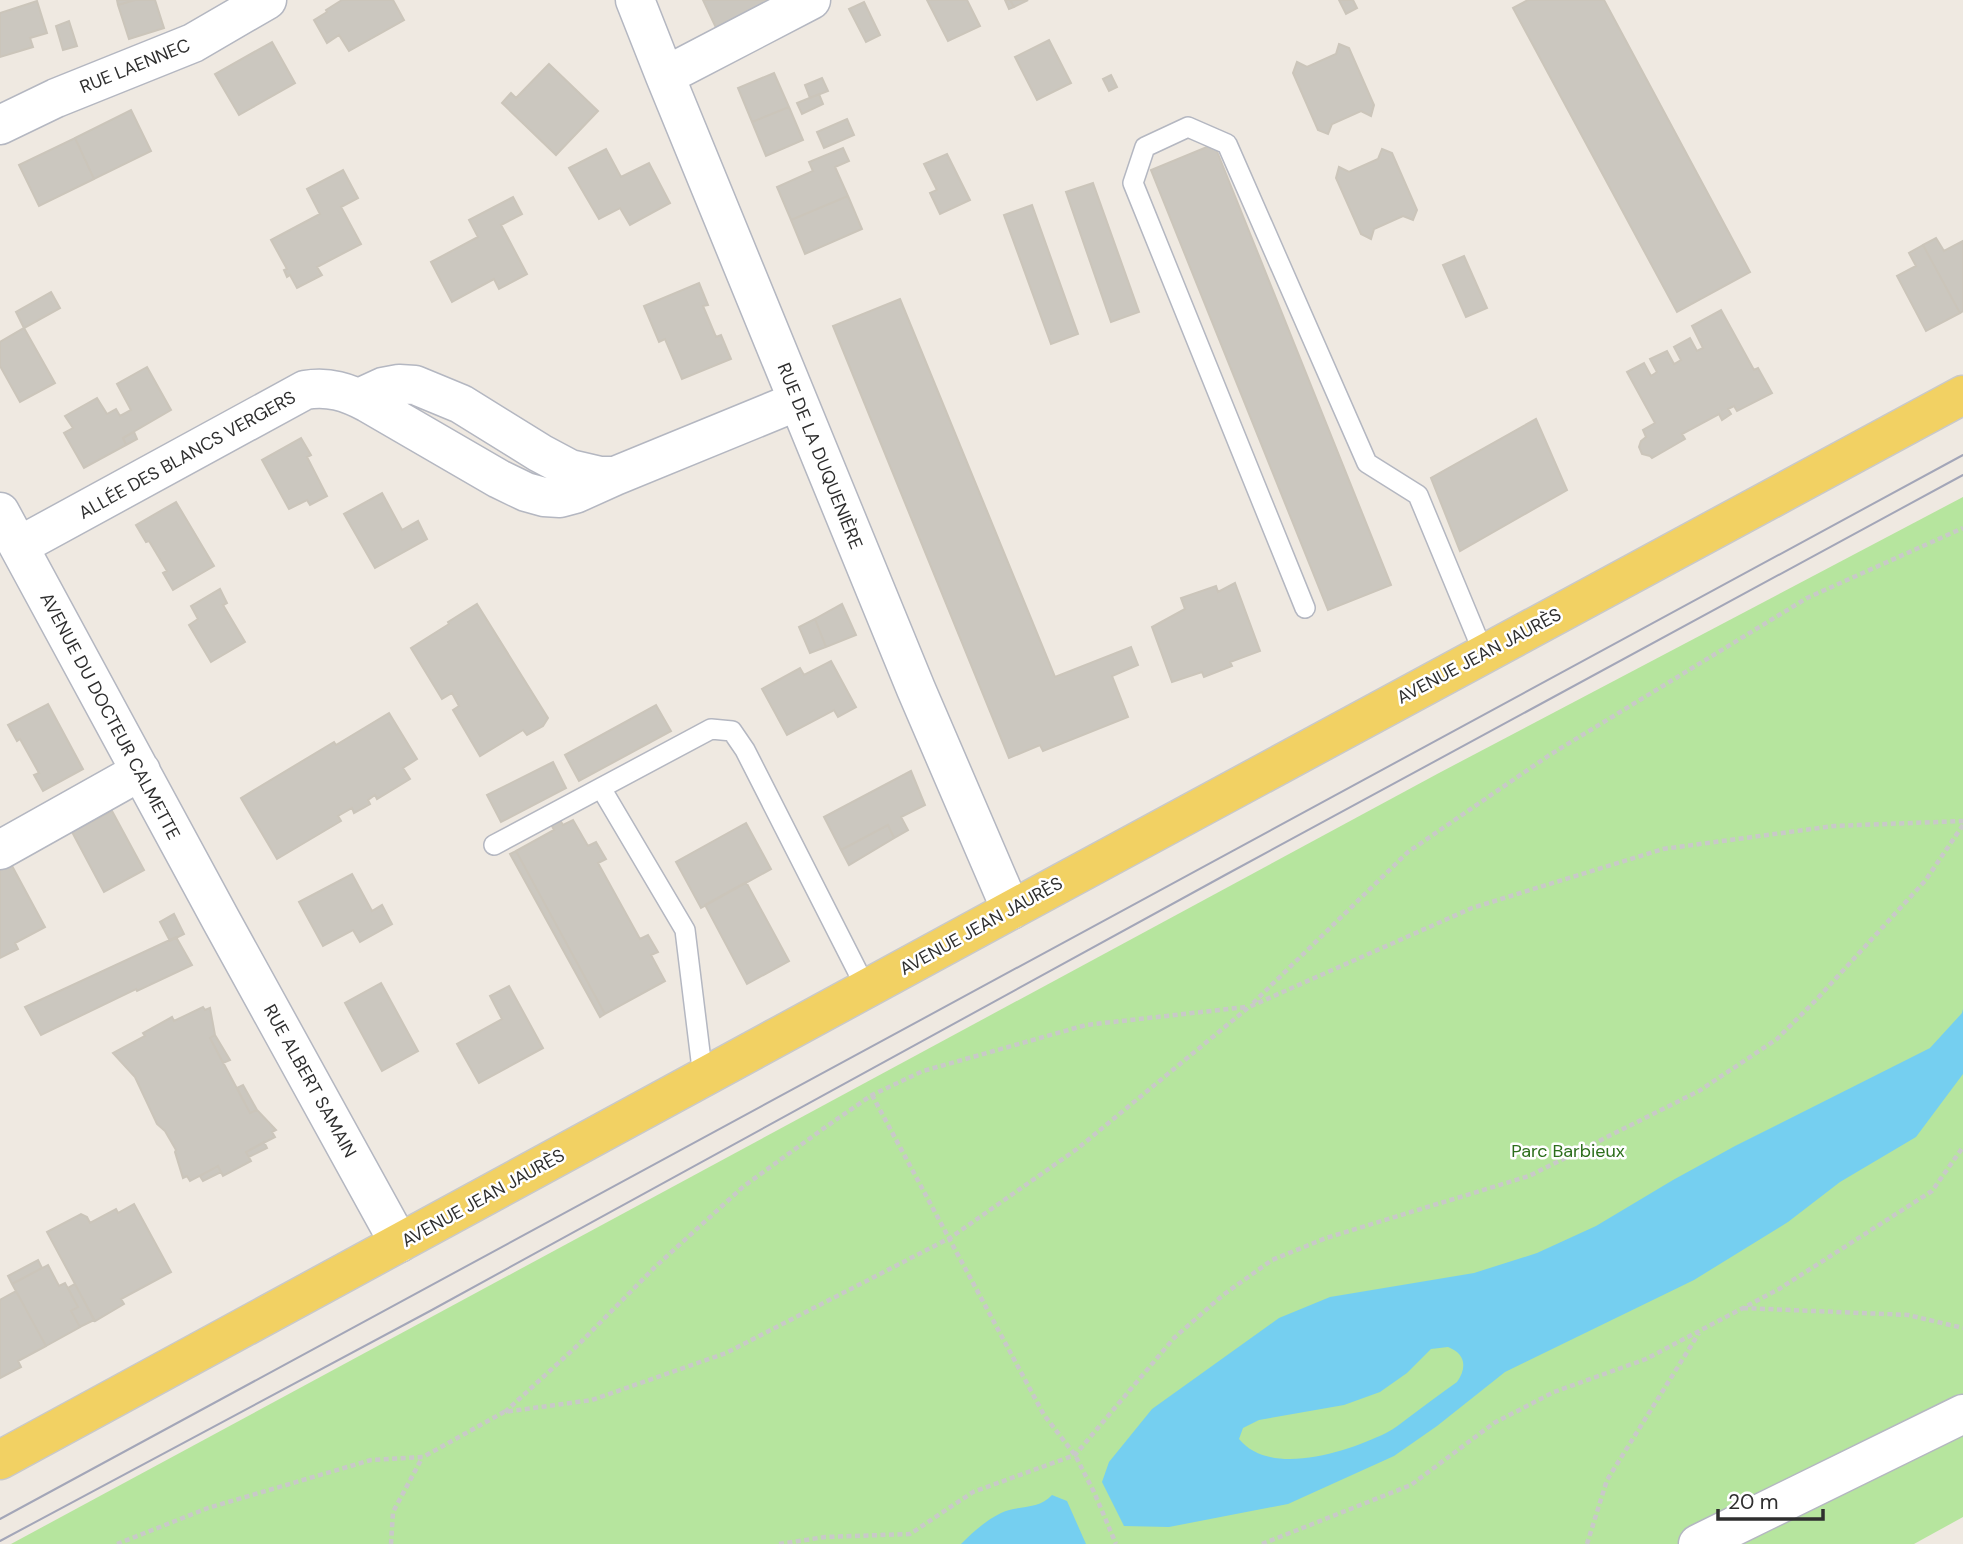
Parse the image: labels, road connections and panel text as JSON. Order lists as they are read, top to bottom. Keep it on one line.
{"streets":{"main road":["AVENUE JEAN JAURÈS"],"street":["RUE LAENNEC","ALLÉE DES BLANCS VERGERS","RUE DE LA DUQUENIÈRE","AVENUE DU DOCTEUR CALMETTE","RUE ALBERT SAMAIN"]},"crossings":[["ALLÉE DES BLANCS VERGERS","RUE DE LA DUQUENIÈRE"],["ALLÉE DES BLANCS VERGERS","AVENUE DU DOCTEUR CALMETTE"],["RUE DE LA DUQUENIÈRE","AVENUE JEAN JAURÈS"],["AVENUE JEAN JAURÈS","RUE ALBERT SAMAIN"],["AVENUE DU DOCTEUR CALMETTE","RUE ALBERT SAMAIN"]],"parks":["Parc Barbieux"],"scale_bar":"20 m"}
